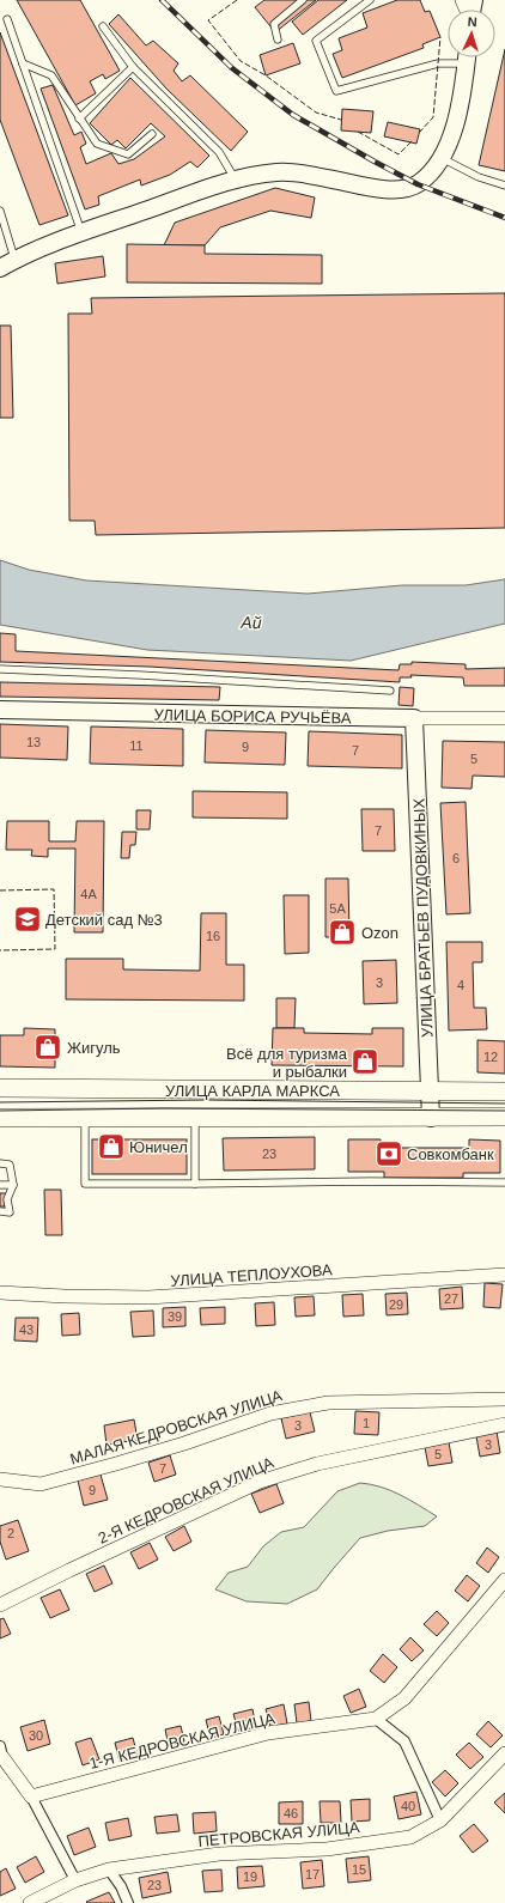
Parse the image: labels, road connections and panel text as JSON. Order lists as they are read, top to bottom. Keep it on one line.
{"streets":{"main road":["УЛИЦА КАРЛА МАРКСА"],"street":["УЛИЦА БОРИСА РУЧЬЁВА","УЛИЦА БРАТЬЕВ ПУДОВКИНЫХ","УЛИЦА ТЕПЛОУХОВА","МАЛАЯ КЕДРОВСКАЯ УЛИЦА","2-Я КЕДРОВСКАЯ УЛИЦА","1-Я КЕДРОВСКАЯ УЛИЦА","ПЕТРОВСКАЯ УЛИЦА"]},"crossings":[["УЛИЦА БОРИСА РУЧЬЁВА","УЛИЦА БРАТЬЕВ ПУДОВКИНЫХ"],["УЛИЦА БРАТЬЕВ ПУДОВКИНЫХ","УЛИЦА КАРЛА МАРКСА"]],"water":["Ай"],"places":{"school or university":["Детский сад №3"],"shop":["Ozon","Жигуль","Всё для туризма и рыбалки","Юничел"],"bank":["Совкомбанк"]},"house_numbers":["13","11","9","7","5","7","6","4А","5А","16","3","4","12","23","27","29","39","43","1","3","3","5","7","9","2","30","40","46","15","17","19","23"],"north":"top"}
